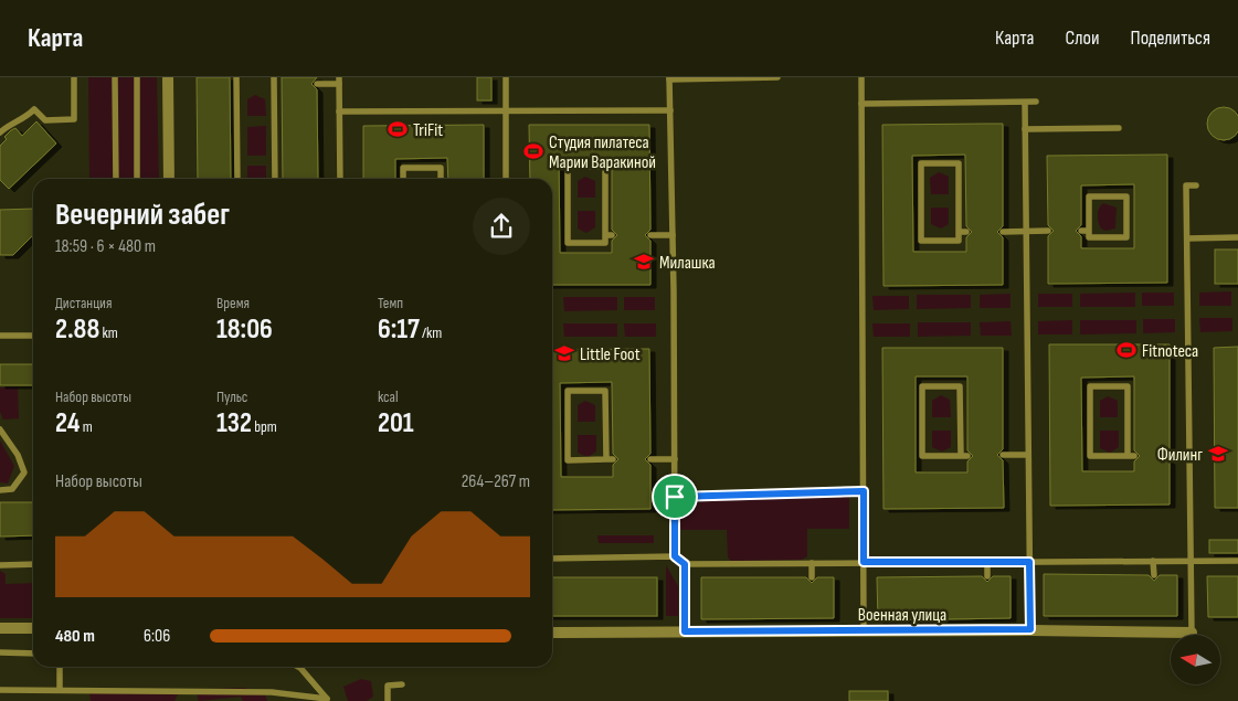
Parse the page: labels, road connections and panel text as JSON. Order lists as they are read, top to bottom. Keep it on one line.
{"streets":{"street":["Военная улица"]},"places":{"sports":["TriFit","Студия пилатеса Марии Варакиной","Fitnoteca"],"school or university":["Милашка","Little Foot","Филинг"]},"north":"left","page":{"header":"Карта","nav":["Карта","Слои","Поделиться"],"heading":["Вечерний забег","18:59 · 6 × 480 m"],"stats":[["Дистанция","2.88 km"],["Время","18:06"],["Темп","6:17 /km"],["Набор высоты","24 m"],["Пульс","132 bpm"],["kcal","201"]],"chart":["Набор высоты","264–267 m"],"list":[{"name":"480 m","note":"6:06"}]}}
